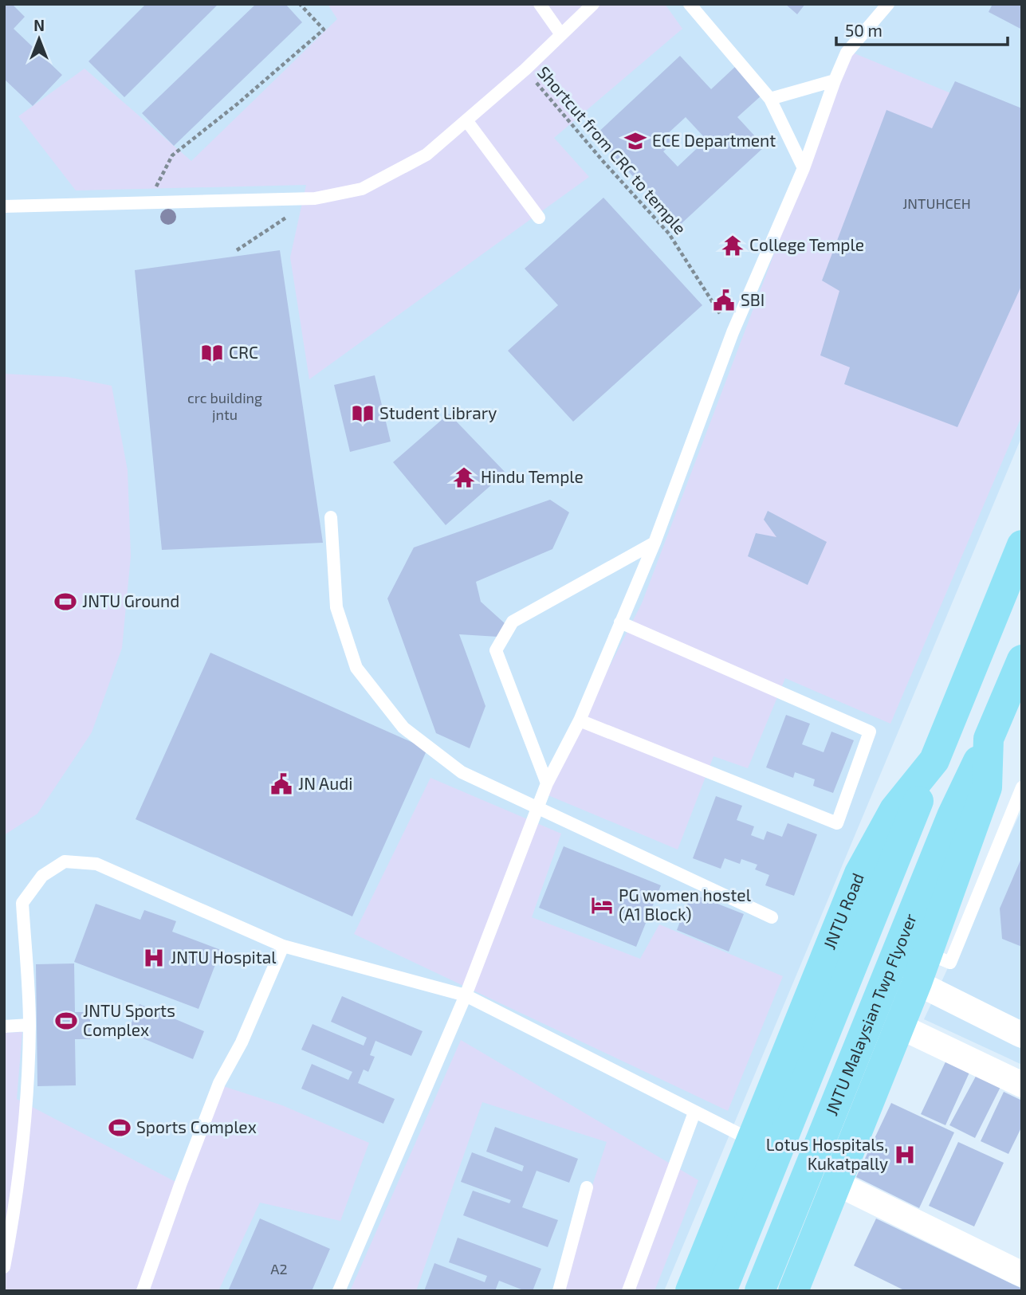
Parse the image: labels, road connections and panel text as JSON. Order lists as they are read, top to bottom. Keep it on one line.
{"streets":{"main road":["JNTU Road","JNTU Malaysian Twp Flyover"],"path":["Shortcut from CRC to temple"]},"places":{"school or university":["ECE Department"],"temple":["College Temple","Hindu Temple"],"public building":["SBI","JN Audi"],"library":["CRC","Student Library"],"sports":["JNTU Ground","JNTU Sports Complex","Sports Complex"],"hotel":["PG women hostel (A1 Block)"],"hospital":["JNTU Hospital","Lotus Hospitals, Kukatpally"]},"house_numbers":["JNTUHCEH","crc building jntu","A2"],"scale_bar":"50 m","north":"top"}
